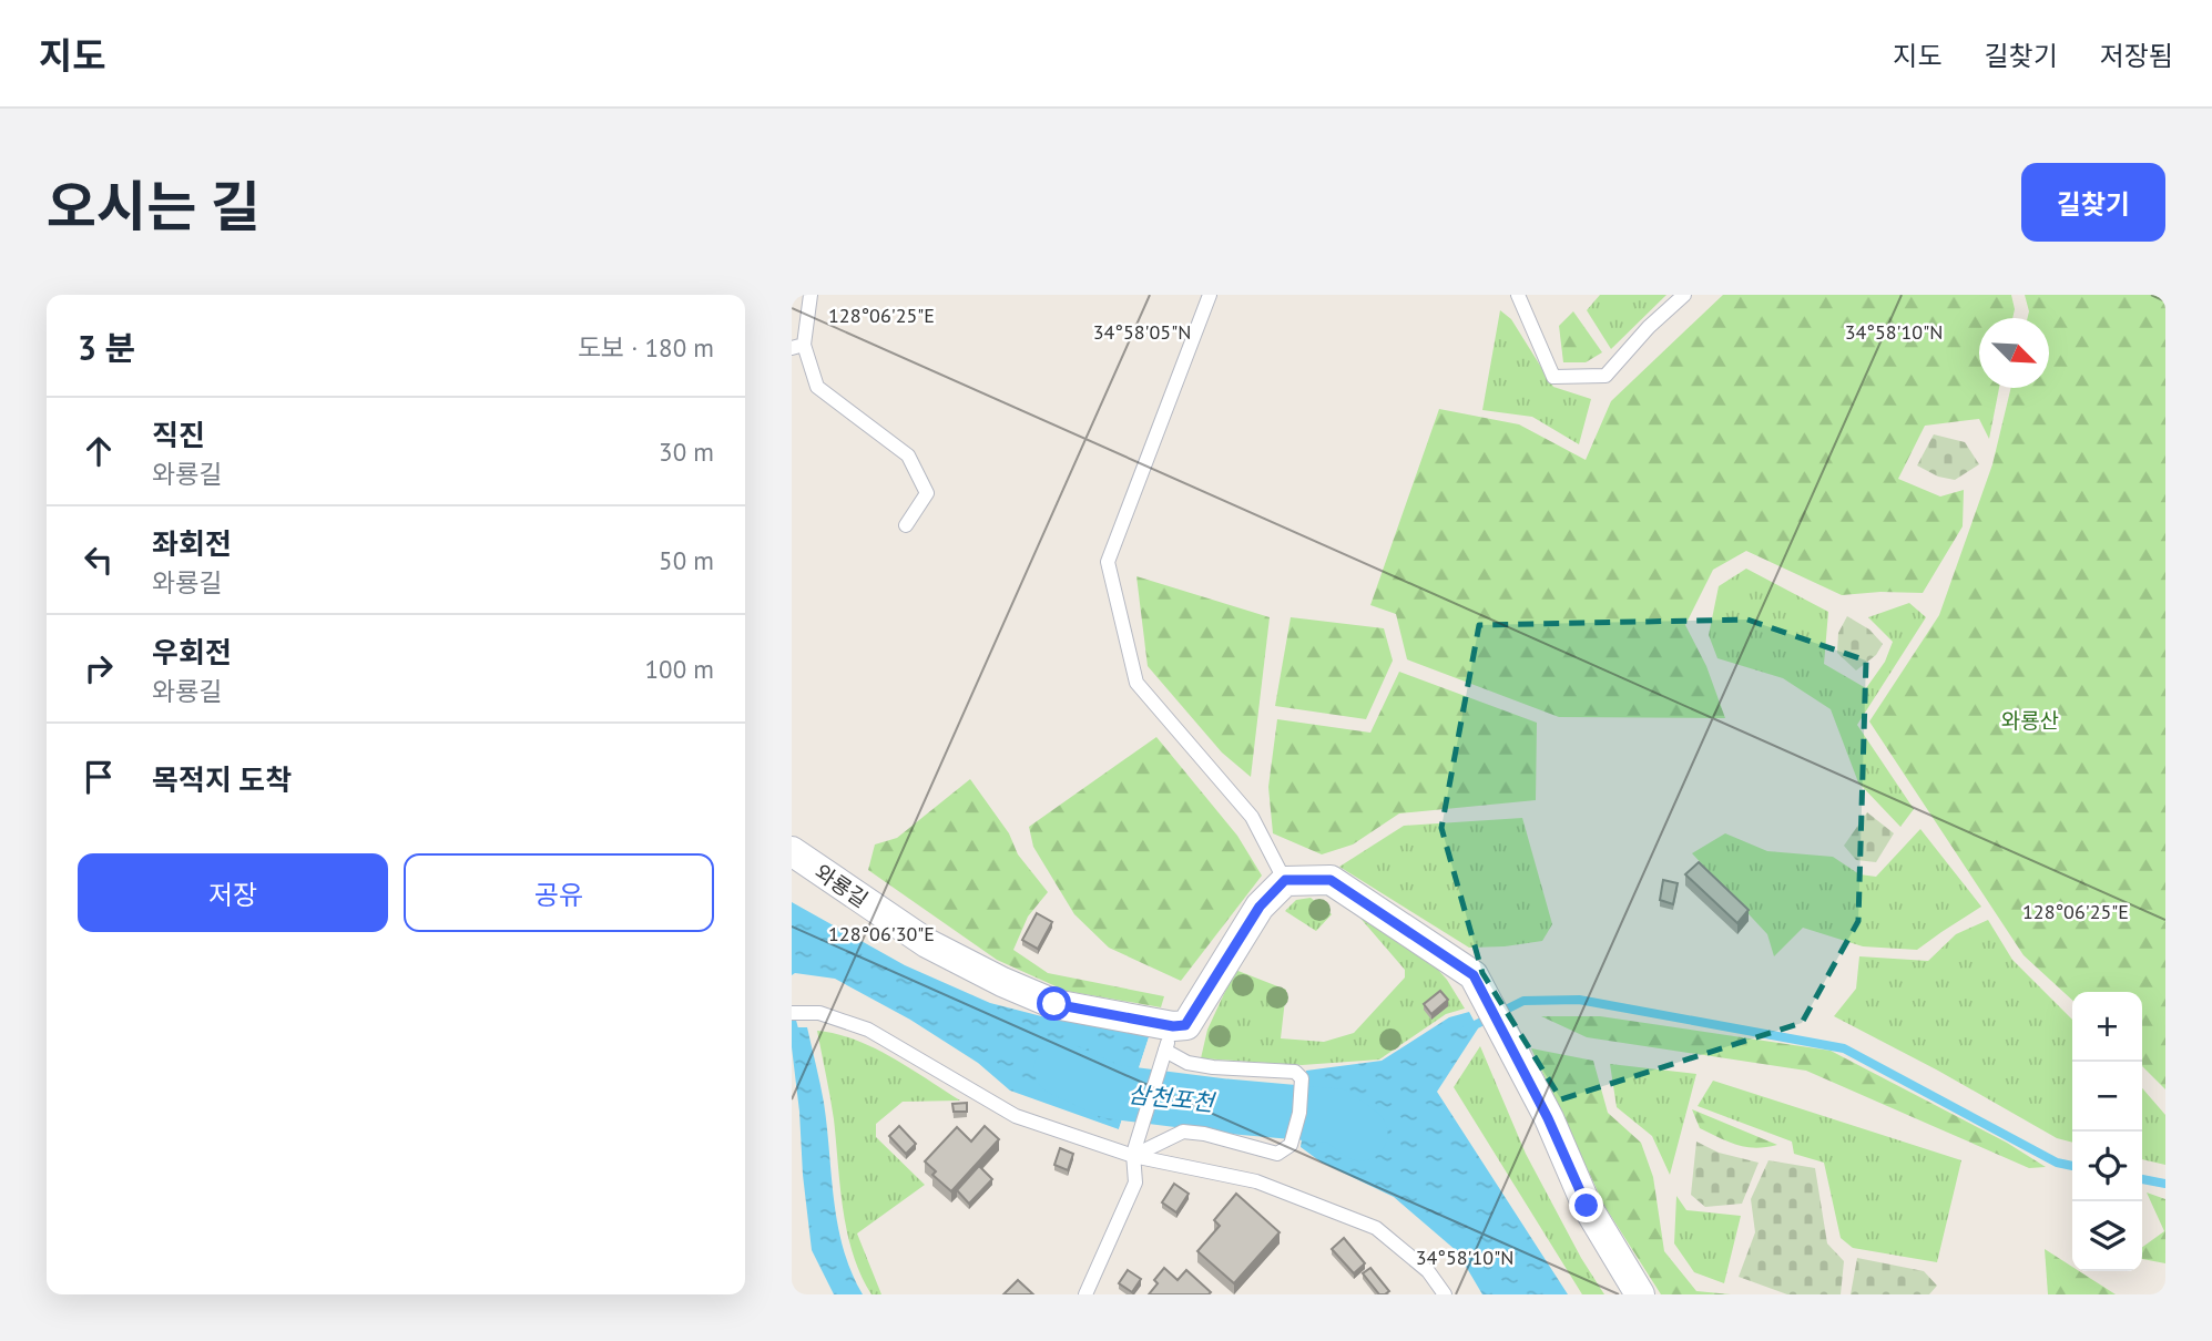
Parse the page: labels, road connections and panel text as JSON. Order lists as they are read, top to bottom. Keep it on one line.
{"streets":{"street":["와룡길"]},"water":["삼천포천"],"parks":["와룡산"],"north":"bottom right","page":{"header":"지도","nav":["지도","길찾기","저장됨"],"title":"오시는 길","buttons":["길찾기",["저장","공유"]],"heading":["3 분","도보 · 180 m"],"list":[["직진","와룡길","30 m"],["좌회전","와룡길","50 m"],["우회전","와룡길","100 m"],"목적지 도착"],"map_buttons":["+","−"]},"coordinates":["128°06'25\"E","34°58'05\"N","34°58'10\"N","128°06'30\"E"]}
